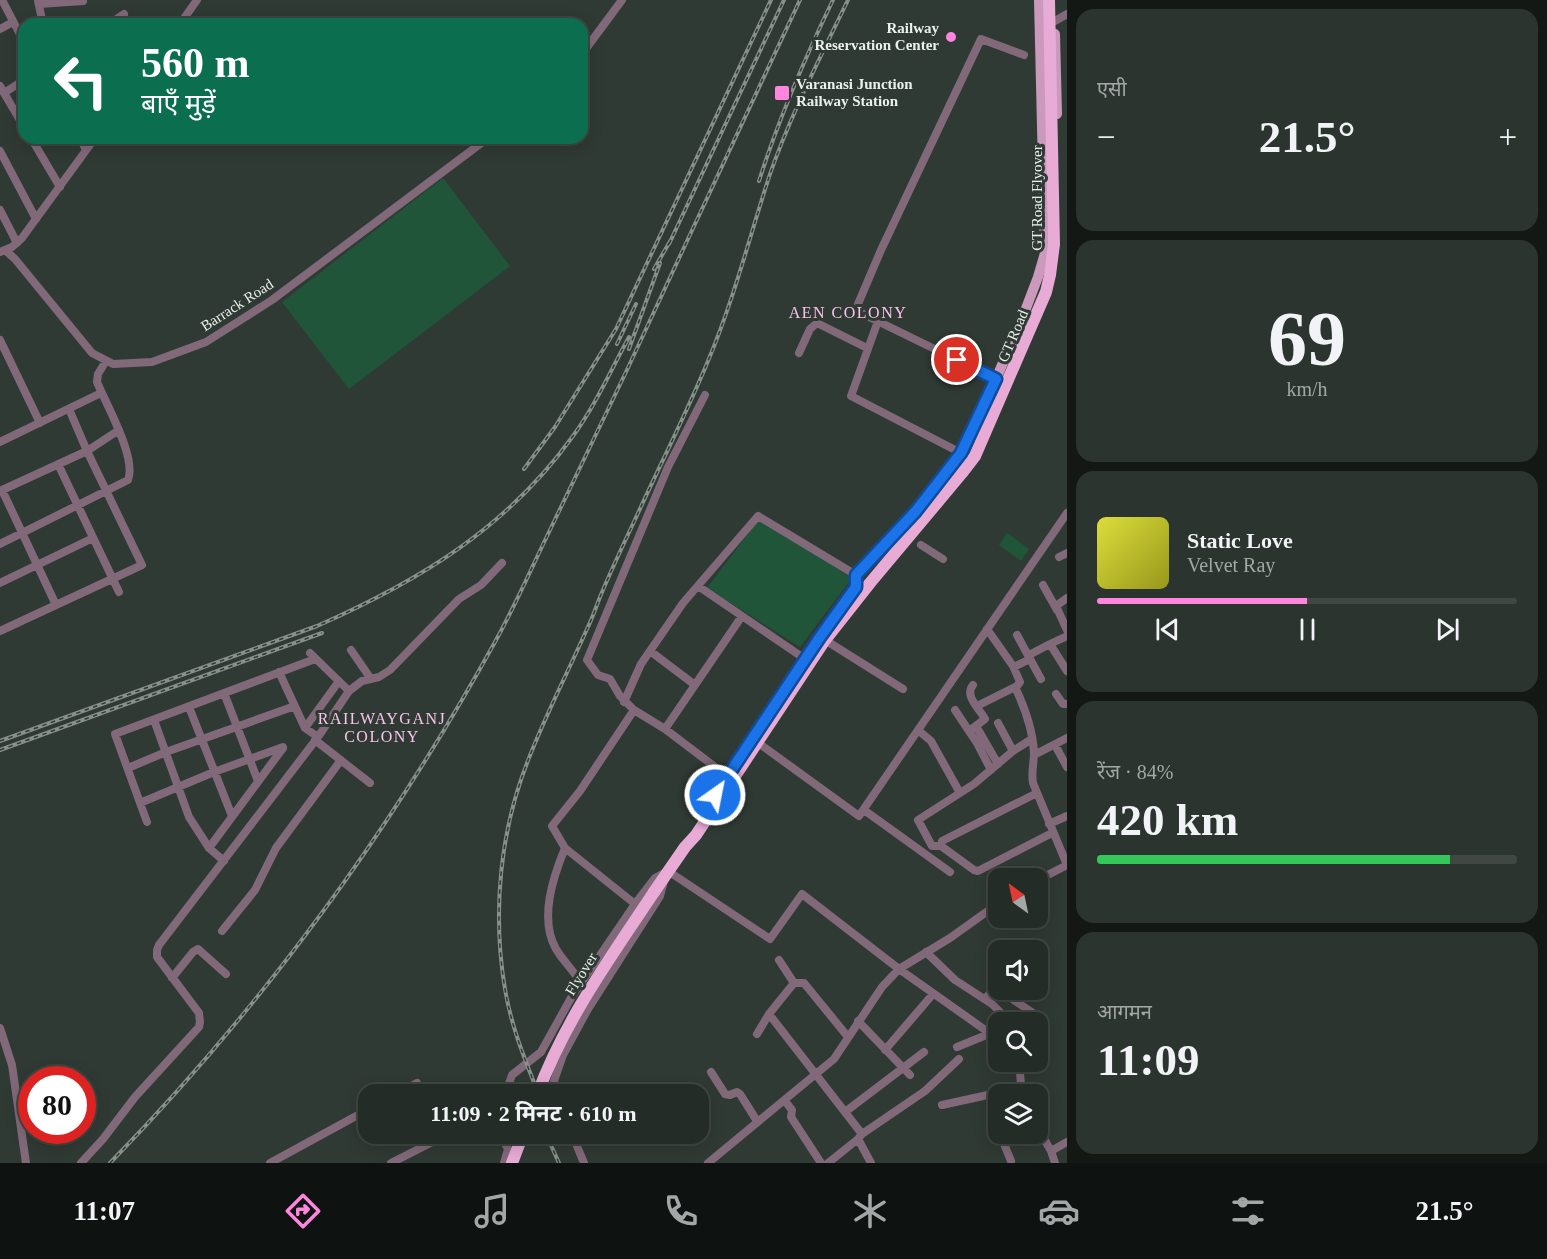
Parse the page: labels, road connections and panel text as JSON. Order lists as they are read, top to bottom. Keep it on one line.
{"streets":{"highway":["GT Road Flyover","GT Road","Flyover"],"street":["Barrack Road"]},"crossings":[["GT Road Flyover","GT Road"],["GT Road","Flyover"]],"districts":["AEN COLONY","RAILWAYGANJ COLONY"],"places":{"other":["Railway Reservation Center"],"transit":["Varanasi Junction Railway Station"]},"north":"top left","page":{"tile":["एसी",["69","km/h"],["रेंज · 84%","420 km"],["आगमन","11:09"]],"turn":["560 m","बाएँ मुड़ें"],"heat":["−","21.5°","+"],"song":["Static Love","Velvet Ray"],"limit":"80","trip":"11:09 · 2 मिनट · 610 m","tabs":["11:07","21.5°"]}}
